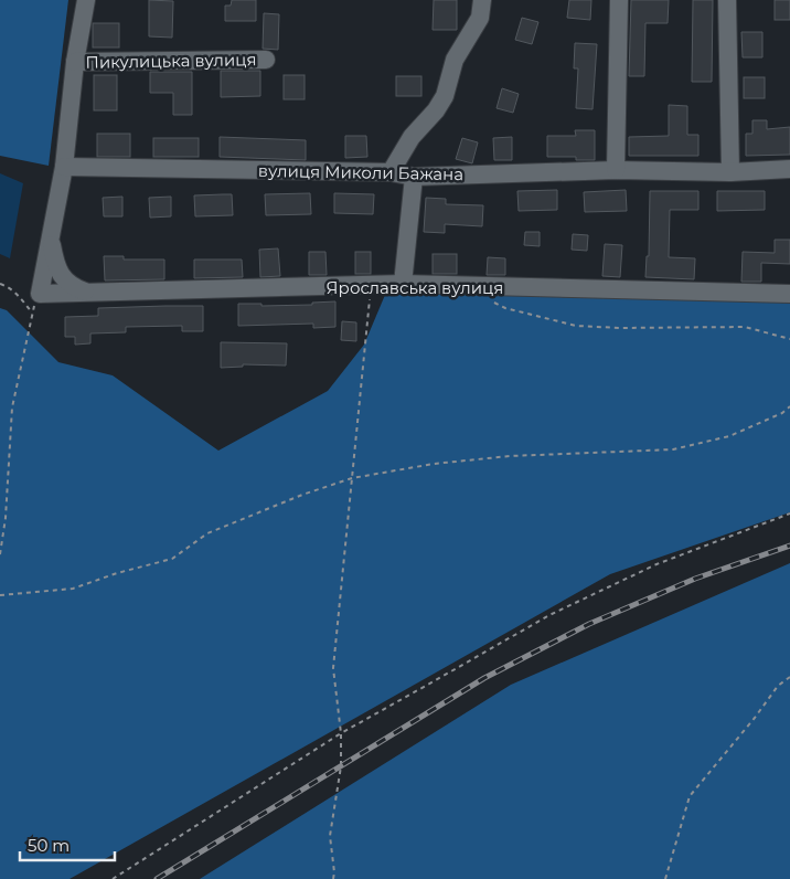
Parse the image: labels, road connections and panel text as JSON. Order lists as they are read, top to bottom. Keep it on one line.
{"streets":{"street":["Пикулицька вулиця","вулиця Миколи Бажана","Ярославська вулиця"]},"scale_bar":"50 m"}
